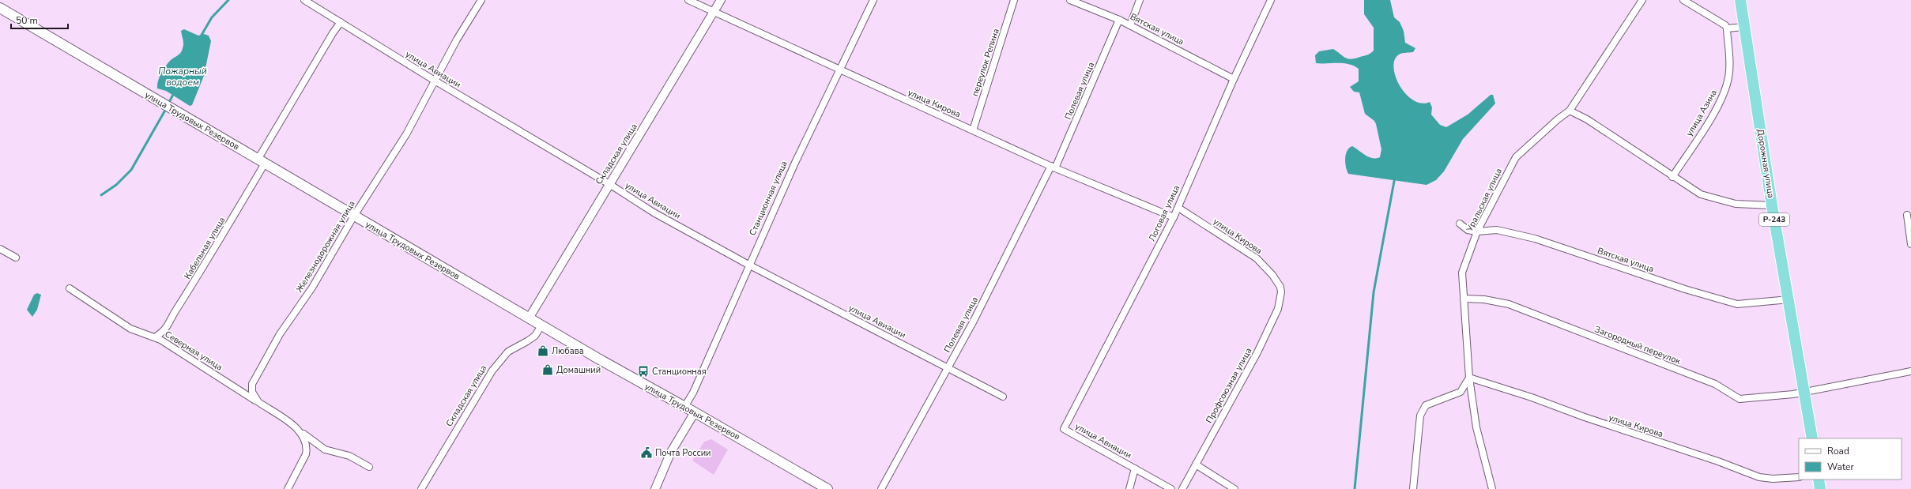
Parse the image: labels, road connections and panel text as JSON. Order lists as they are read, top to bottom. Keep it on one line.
{"streets":{"highway":["Дорожная улица","Р-243"],"main road":["улица Трудовых Резервов"],"street":["Вятская улица","переулок Репина","улица Авиации","Полевая улица","улица Кирова","улица Азина","Складская улица","Станционная улица","Уральская улица","Логовая улица","Железнодорожная улица","Кабельная улица","Загородный переулок","Северная улица","Профсоюзная улица"]},"crossings":[["Вятская улица","Полевая улица"],["Вятская улица","Дорожная улица"],["Вятская улица","Уральская улица"],["Вятская улица","Логовая улица"],["переулок Репина","улица Кирова"],["улица Авиации","Полевая улица"],["улица Авиации","Складская улица"],["улица Авиации","Станционная улица"],["улица Авиации","Логовая улица"],["улица Авиации","Железнодорожная улица"],["улица Авиации","Кабельная улица"],["Полевая улица","улица Кирова"],["улица Кирова","Складская улица"],["улица Кирова","Станционная улица"],["улица Кирова","Уральская улица"],["улица Кирова","Логовая улица"],["улица Кирова","Профсоюзная улица"],["улица Трудовых Резервов","Складская улица"],["улица Трудовых Резервов","Станционная улица"],["улица Трудовых Резервов","Железнодорожная улица"],["улица Трудовых Резервов","Кабельная улица"],["Дорожная улица","Загородный переулок"],["Уральская улица","Загородный переулок"],["Железнодорожная улица","Северная улица"],["Кабельная улица","Северная улица"]],"water":["Пожарный водоем"],"places":{"shop":["Любава","Домашний"],"bus stop":["Станционная"],"public building":["Почта России"]},"legend":["Road","Water"],"scale_bar":"50 m"}
